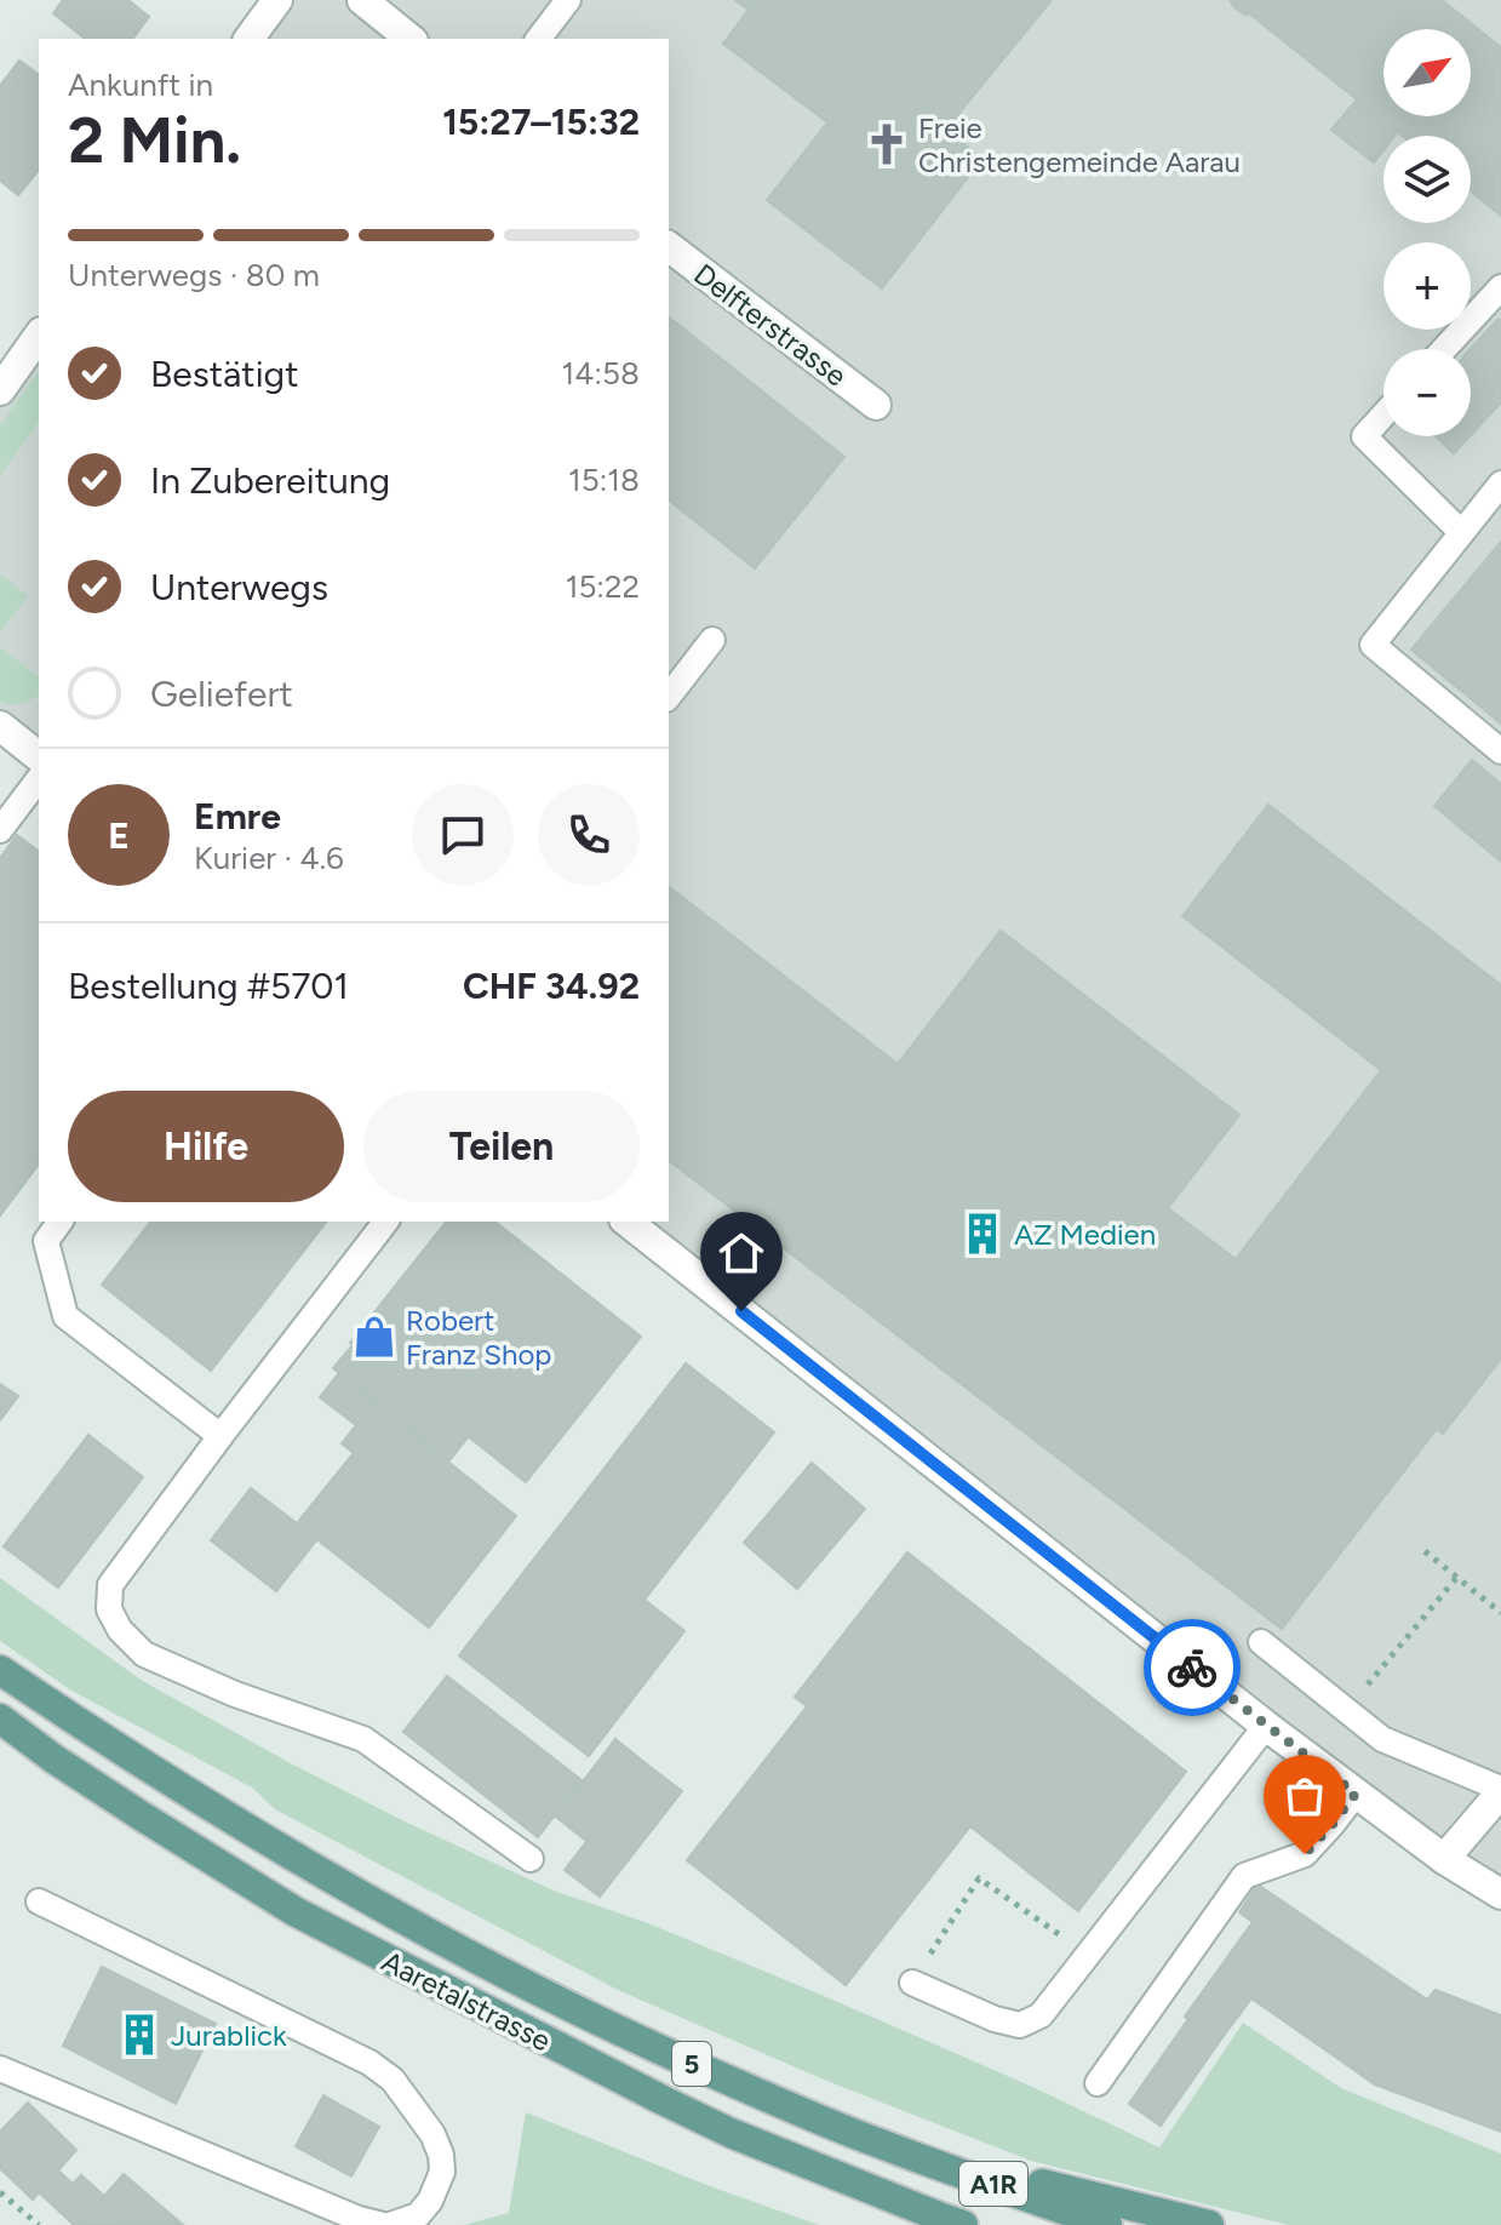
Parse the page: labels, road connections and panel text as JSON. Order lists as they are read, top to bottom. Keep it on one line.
{"streets":{"main road":["Aaretalstrasse","5","A1R"],"street":["Delfterstrasse"]},"places":{"church":["Freie Christengemeinde Aarau"],"building":["AZ Medien","Jurablick"],"shop":["Robert Franz Shop"]},"north":"top right","page":{"map_buttons":["+","−"],"heading":["2 Min.","Ankunft in","15:27–15:32"],"panel":["Emre","Kurier · 4.6","Bestellung #5701","CHF 34.92"],"bar":"Unterwegs · 80 m","list":[["Bestätigt","14:58"],["In Zubereitung","15:18"],["Unterwegs","15:22"],"Geliefert"],"round":"E","buttons":["Hilfe","Teilen"]}}
